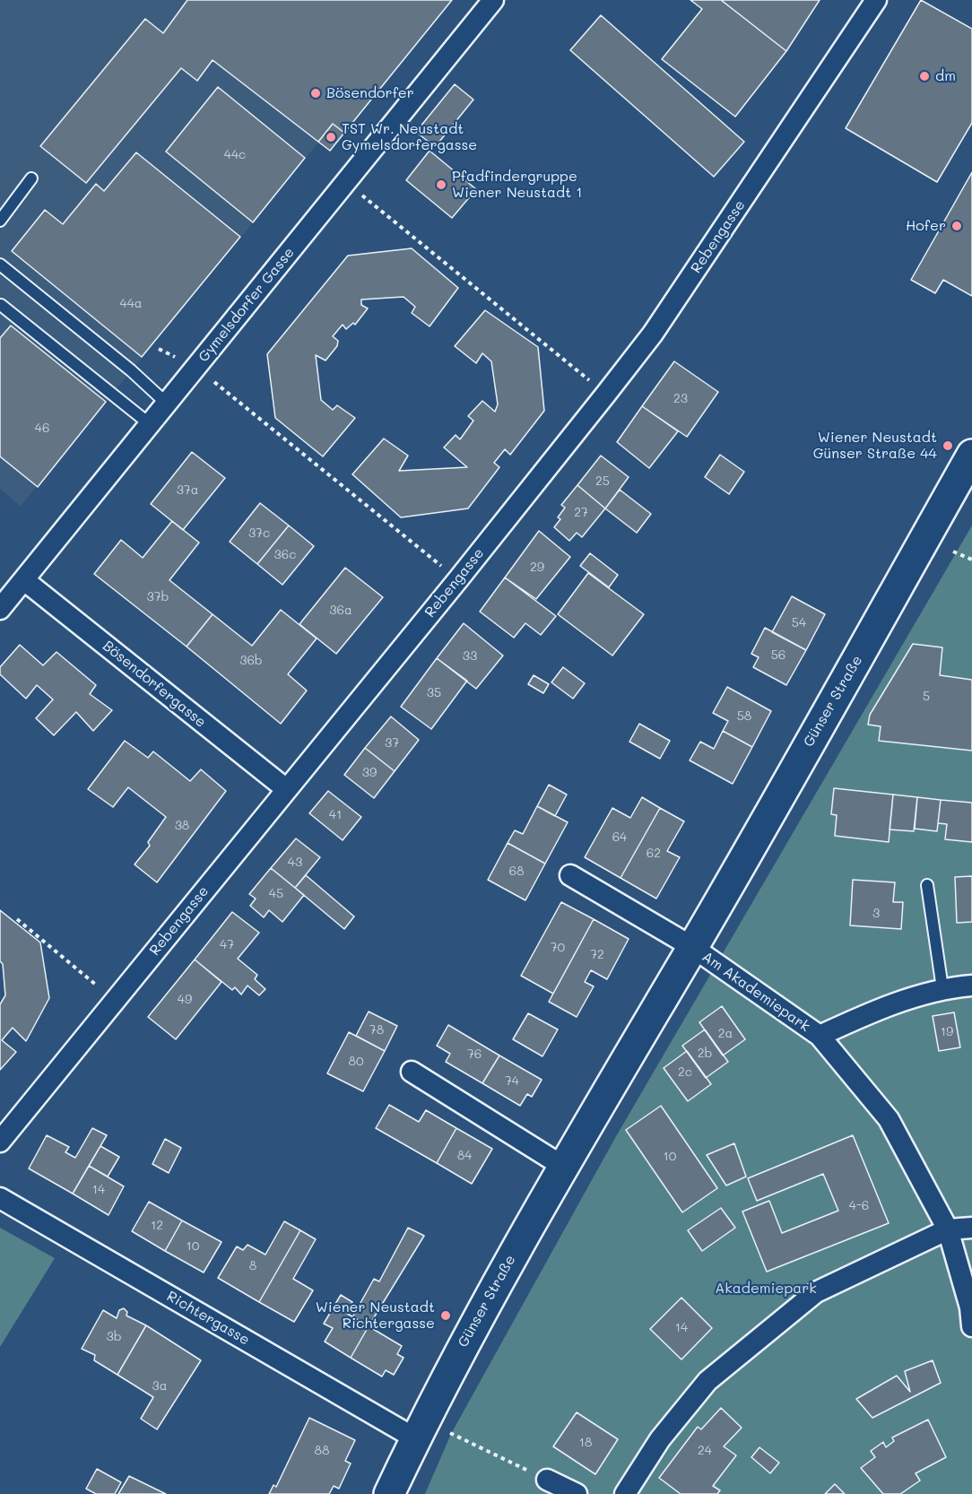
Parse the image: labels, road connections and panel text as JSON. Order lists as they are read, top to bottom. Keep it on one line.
{"streets":{"main road":["Günser Straße"],"street":["Rebengasse","Gymelsdorfer Gasse","Bösendorfergasse","Am Akademiepark","Richtergasse"]},"crossings":[["Rebengasse","Bösendorfergasse"],["Gymelsdorfer Gasse","Bösendorfergasse"],["Günser Straße","Am Akademiepark"],["Günser Straße","Richtergasse"]],"parks":["Akademiepark"],"places":["dm","Bösendorfer","TST Wr. Neustadt Gymelsdorfergasse","Pfadfindergruppe Wiener Neustadt 1","Hofer","Wiener Neustadt Günser Straße 44","Wiener Neustadt Richtergasse"],"house_numbers":["44c","44a","23","46","25","37a","27","37c","36c","29","37b","36a","54","56","33","36b","35","5","58","37","39","41","38","64","62","43","68","45","3","47","70","72","49","78","19","2a","2b","76","80","2c","74","84","10","14","4-6","12","10","8","14","3b","3a","18","88","24"]}
